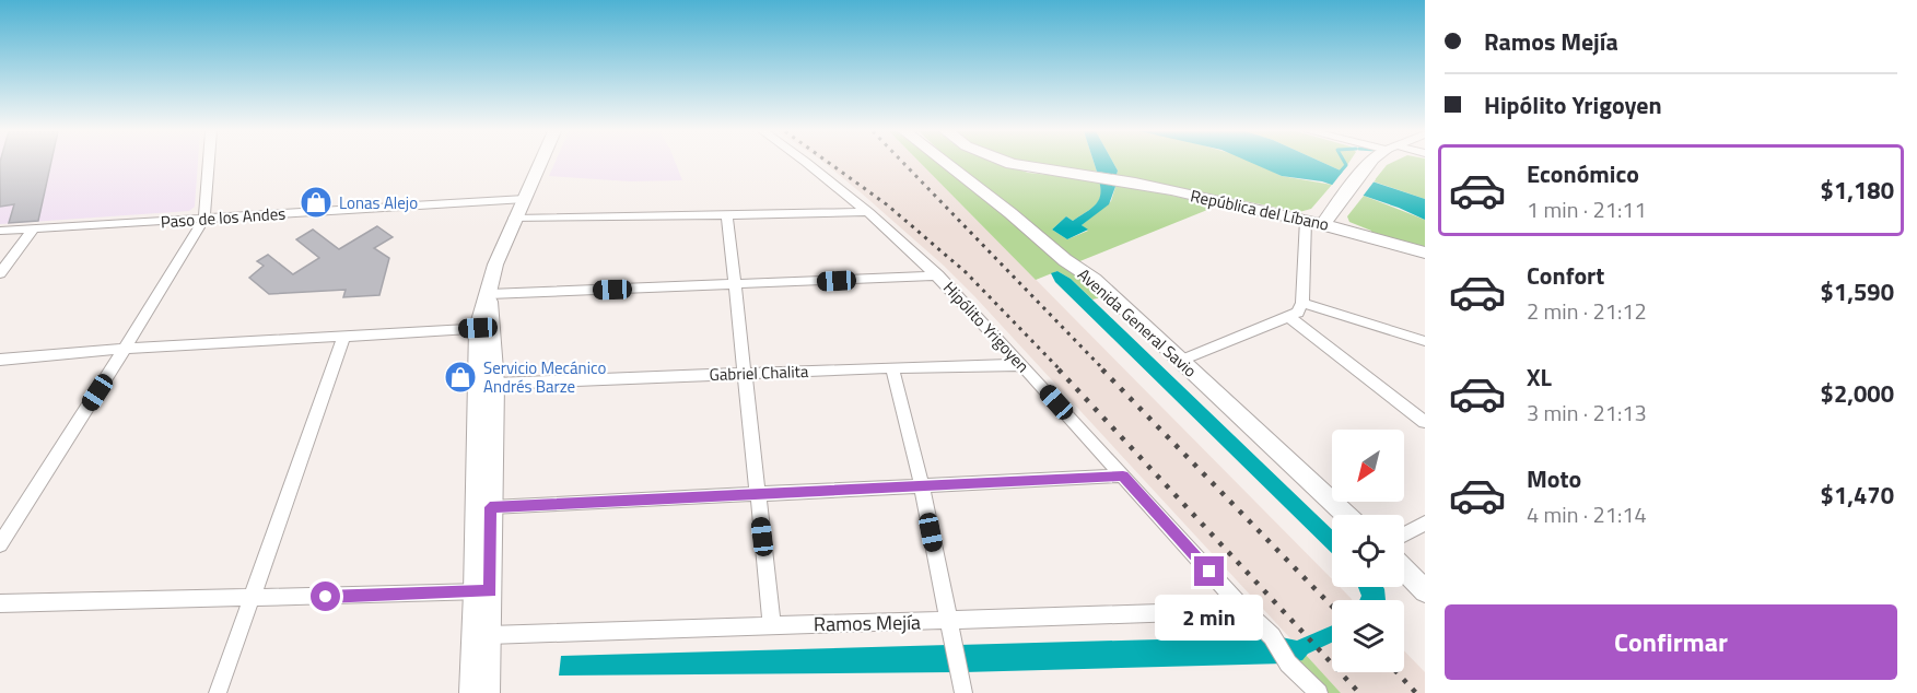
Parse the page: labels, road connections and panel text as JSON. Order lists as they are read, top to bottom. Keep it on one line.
{"streets":{"main road":["República del Líbano","Avenida General Savio"],"street":["Paso de los Andes","Hipólito Yrigoyen","Gabriel Chalita","Ramos Mejía"]},"crossings":[["Hipólito Yrigoyen","Gabriel Chalita"],["Hipólito Yrigoyen","Ramos Mejía"]],"places":{"shop":["Lonas Alejo","Servicio Mecánico Andrés Barze"]},"north":"bottom left","page":{"banner":["Ramos Mejía","Hipólito Yrigoyen"],"list":[{"name":"Económico","note":"1 min · 21:11","value":"$1,180"},{"name":"Confort","note":"2 min · 21:12","value":"$1,590"},{"name":"XL","note":"3 min · 21:13","value":"$2,000"},{"name":"Moto","note":"4 min · 21:14","value":"$1,470"}],"buttons":"Confirmar","bubble":"2 min"}}
